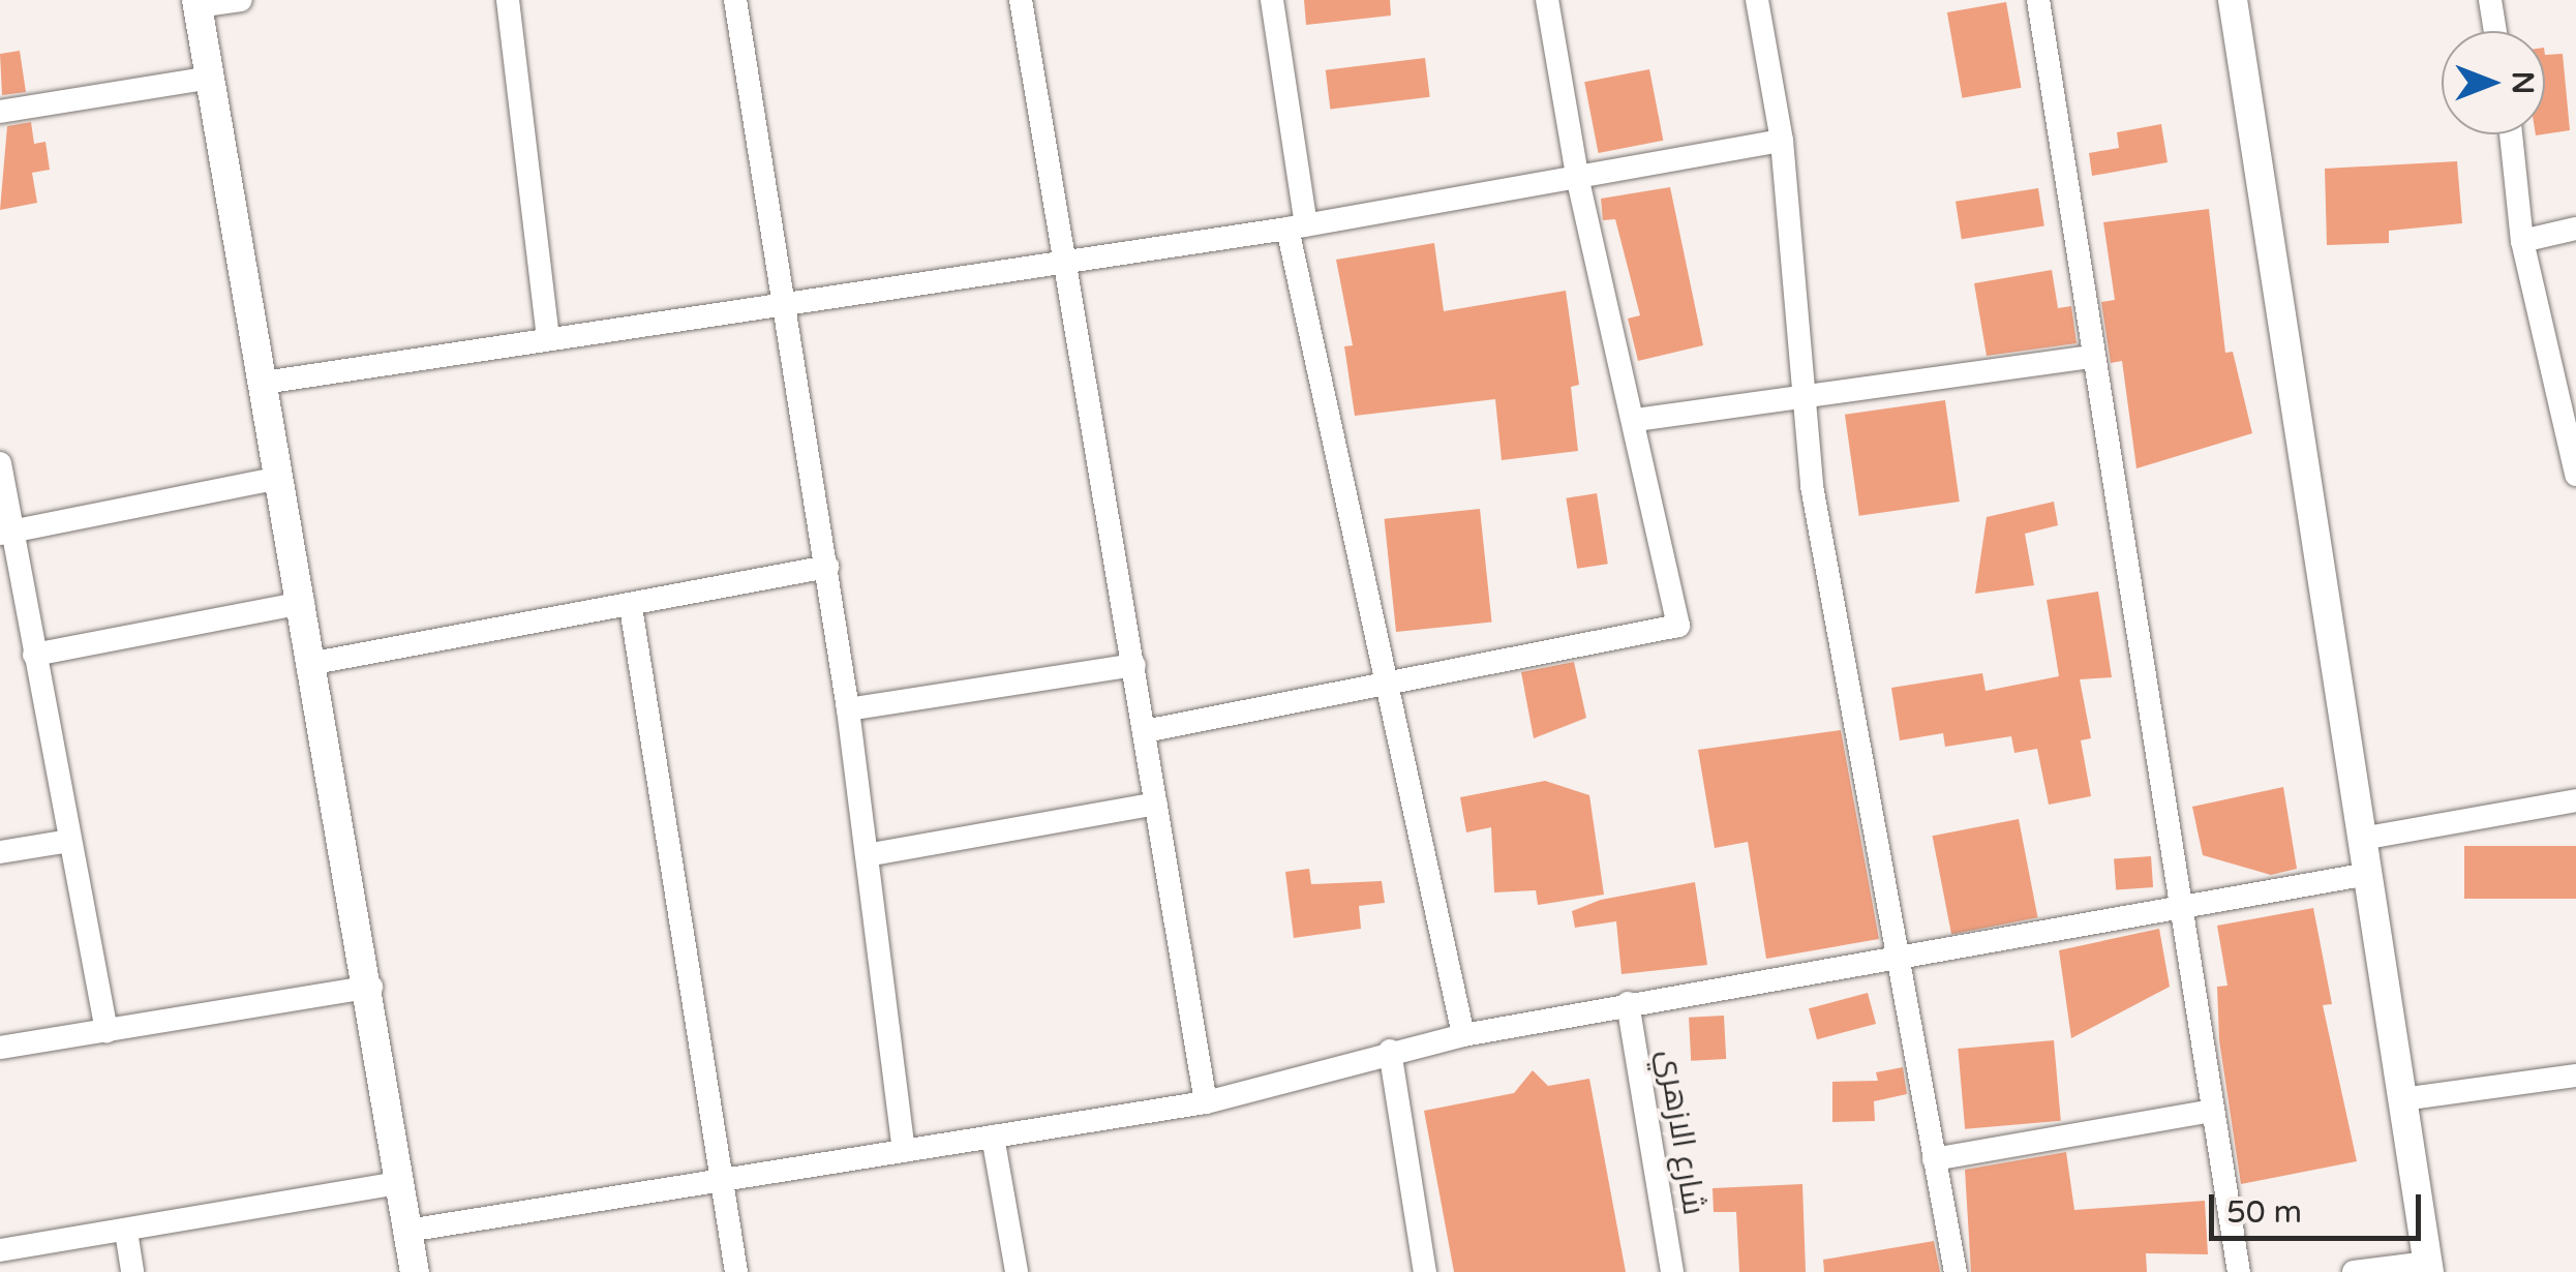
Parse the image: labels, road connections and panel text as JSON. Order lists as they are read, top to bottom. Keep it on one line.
{"streets":{"street":["شارع الازهري"]},"scale_bar":"50 m","north":"right"}
